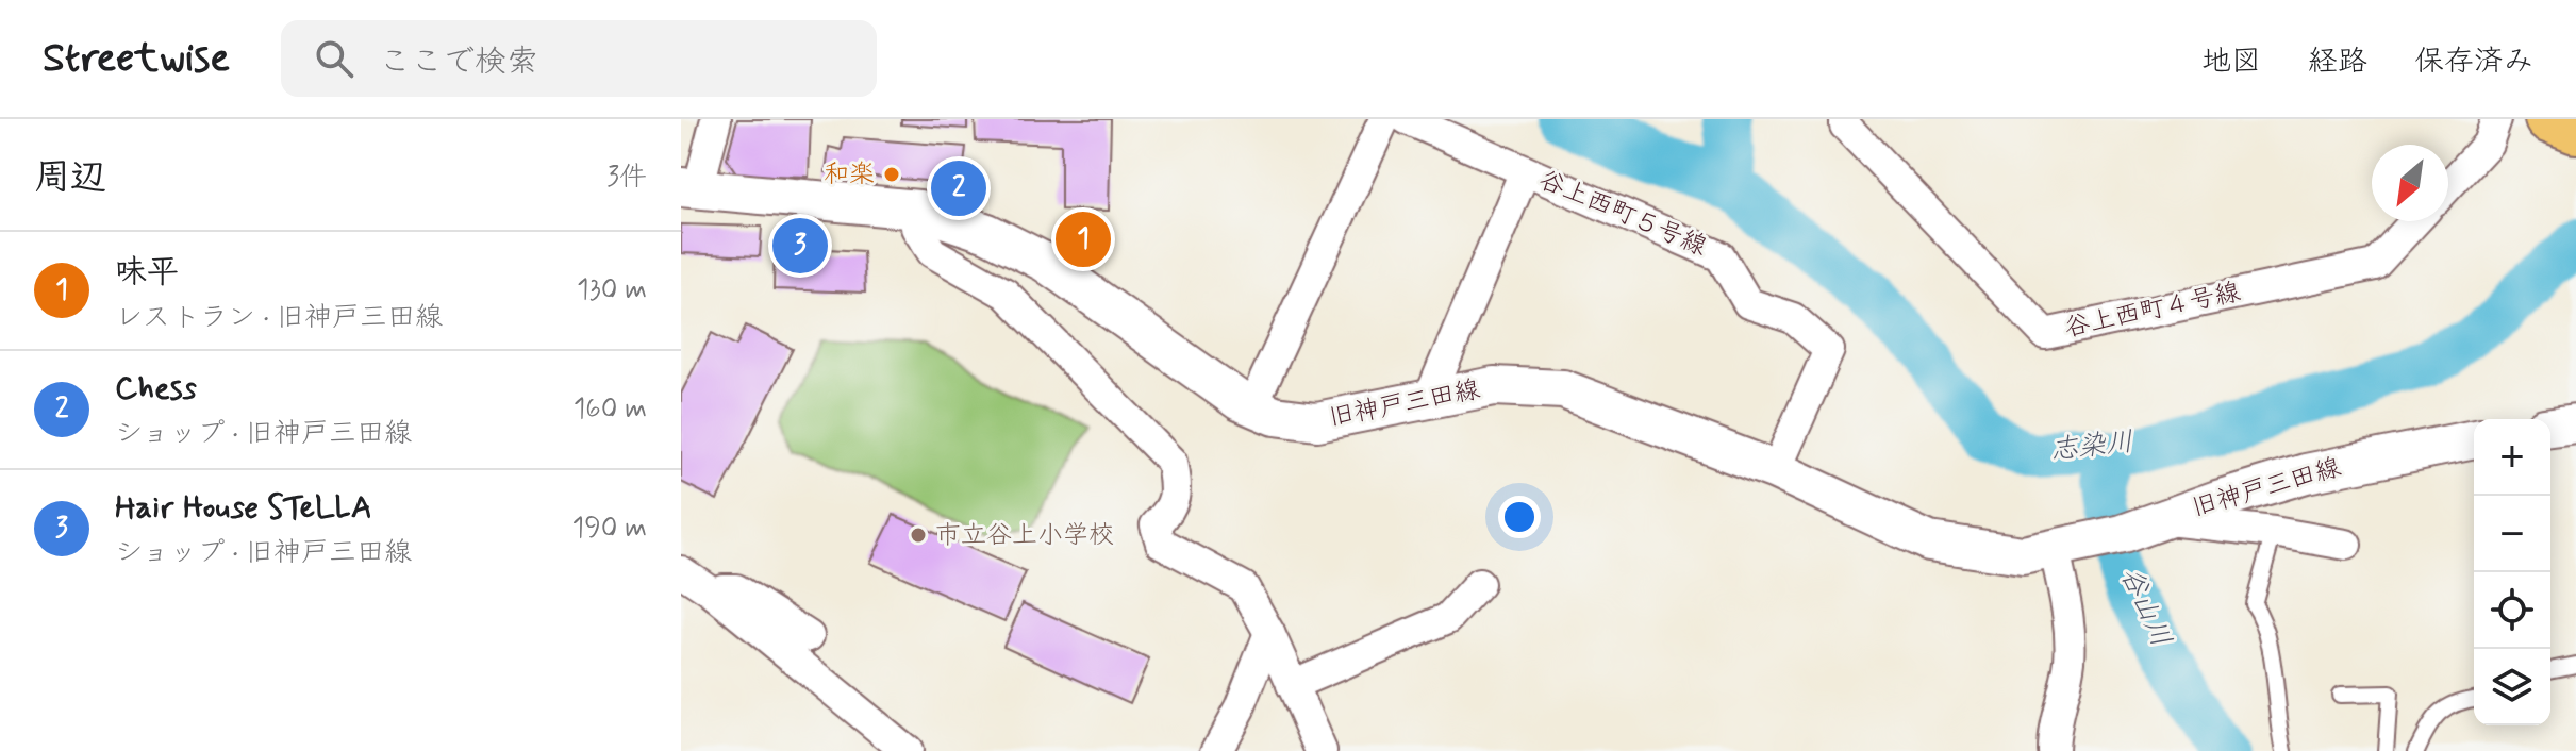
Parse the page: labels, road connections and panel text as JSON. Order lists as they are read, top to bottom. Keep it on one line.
{"streets":{"street":["谷上西町５号線","谷上西町４号線","旧神戸三田線"]},"crossings":[["谷上西町５号線","旧神戸三田線"]],"water":["志染川","谷山川"],"places":["和楽","市立谷上小学校"],"north":"bottom left","page":{"header":"Streetwise","search":"ここで検索","nav":["地図","経路","保存済み"],"heading":["周辺","3件"],"pins":["2","1","3"],"list":[{"mark":"1","name":"味平","note":"レストラン · 旧神戸三田線","value":"130 m"},{"mark":"2","name":"Chess","note":"ショップ · 旧神戸三田線","value":"160 m"},{"mark":"3","name":"Hair House STeLLA","note":"ショップ · 旧神戸三田線","value":"190 m"}],"map_buttons":["+","−"]}}
